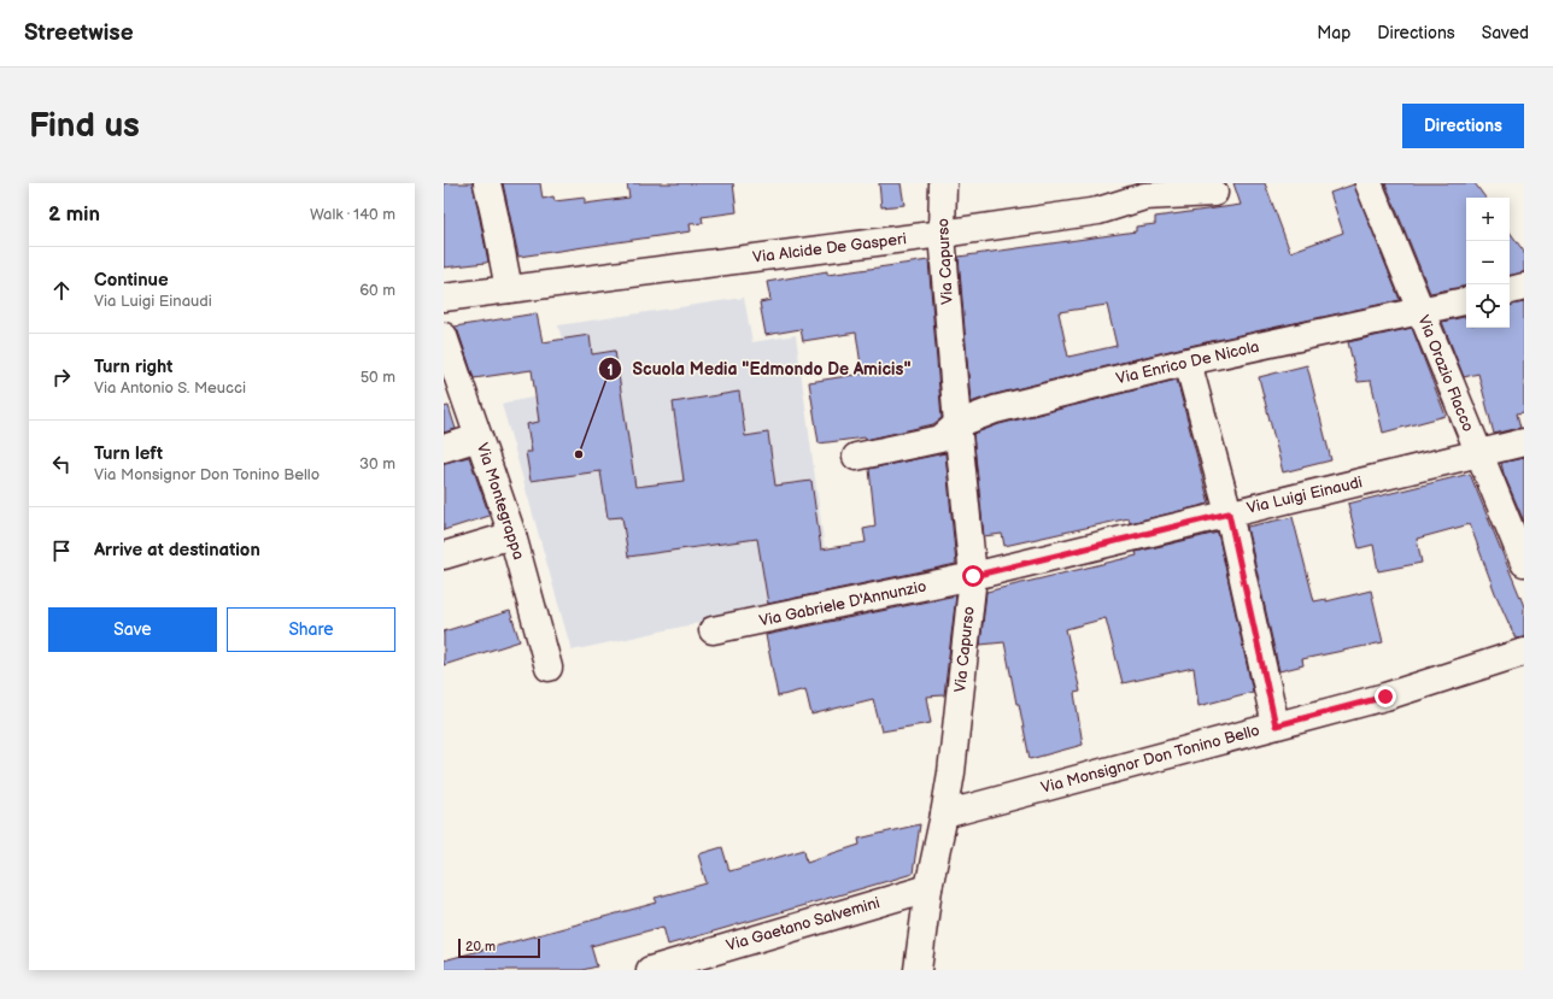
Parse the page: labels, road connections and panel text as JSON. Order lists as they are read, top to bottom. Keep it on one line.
{"streets":{"street":["Via Alcide De Gasperi","Via Capurso","Via Enrico De Nicola","Via Orazio Flacco","Via Luigi Einaudi","Via Montegrappa","Via Gabriele D'Annunzio","Via Monsignor Don Tonino Bello","Via Gaetano Salvemini"]},"crossings":[["Via Alcide De Gasperi","Via Capurso"],["Via Capurso","Via Enrico De Nicola"],["Via Capurso","Via Luigi Einaudi"],["Via Capurso","Via Gabriele D'Annunzio"],["Via Capurso","Via Monsignor Don Tonino Bello"],["Via Capurso","Via Gaetano Salvemini"],["Via Enrico De Nicola","Via Orazio Flacco"],["Via Orazio Flacco","Via Luigi Einaudi"],["Via Luigi Einaudi","Via Gabriele D'Annunzio"]],"places":["Scuola Media \"Edmondo De Amicis\""],"scale_bar":"20 m","page":{"header":"Streetwise","nav":["Map","Directions","Saved"],"buttons":["Directions",["Save","Share"]],"title":"Find us","heading":["2 min","Walk · 140 m"],"map_buttons":["+","−"],"list":[["Continue","Via Luigi Einaudi","60 m"],["Turn right","Via Antonio S. Meucci","50 m"],["Turn left","Via Monsignor Don Tonino Bello","30 m"],"Arrive at destination"],"scale":"20 m"}}
